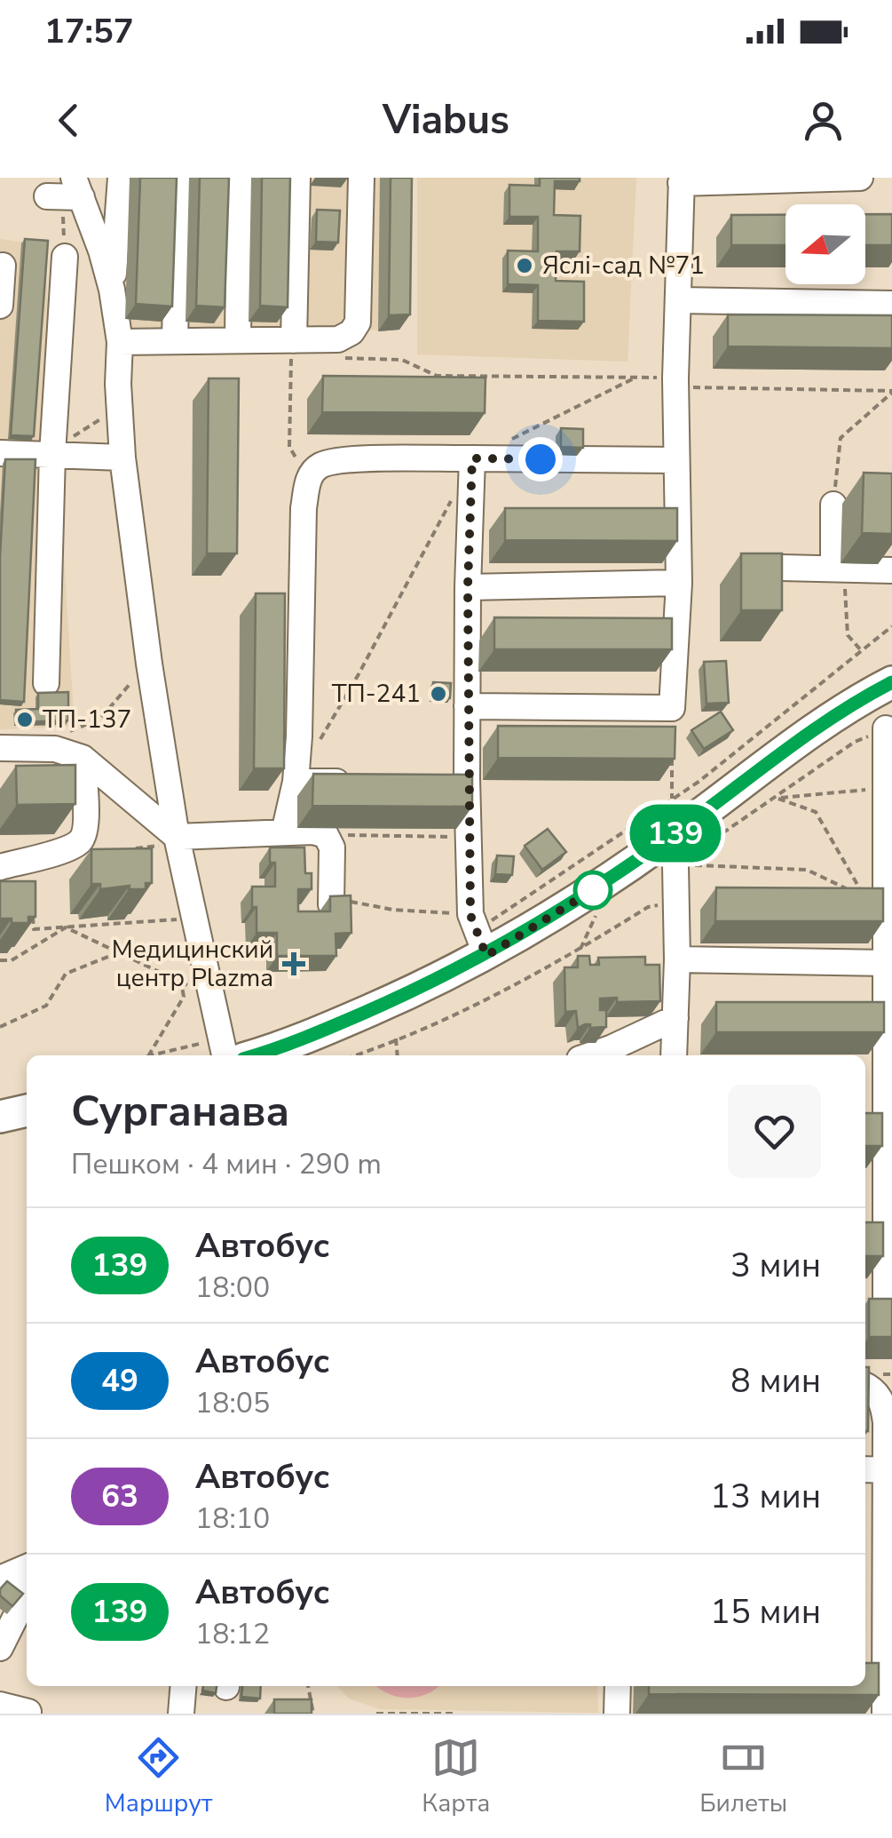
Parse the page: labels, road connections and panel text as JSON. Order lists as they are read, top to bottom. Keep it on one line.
{"places":{"other":["Яслі-сад №71","ТП-241","ТП-137"],"health":["Медицинский центр Plazma"]},"lines":["bus line 139"],"north":"left","page":{"status":"17:57","header":"Viabus","on_map":"139","heading":["Сурганава","Пешком · 4 мин · 290 m"],"list":[{"mark":"139","name":"Автобус","note":"18:00","value":"3 мин"},{"mark":"49","name":"Автобус","note":"18:05","value":"8 мин"},{"mark":"63","name":"Автобус","note":"18:10","value":"13 мин"},{"mark":"139","name":"Автобус","note":"18:12","value":"15 мин"}],"tabs":["Маршрут","Карта","Билеты"]}}
